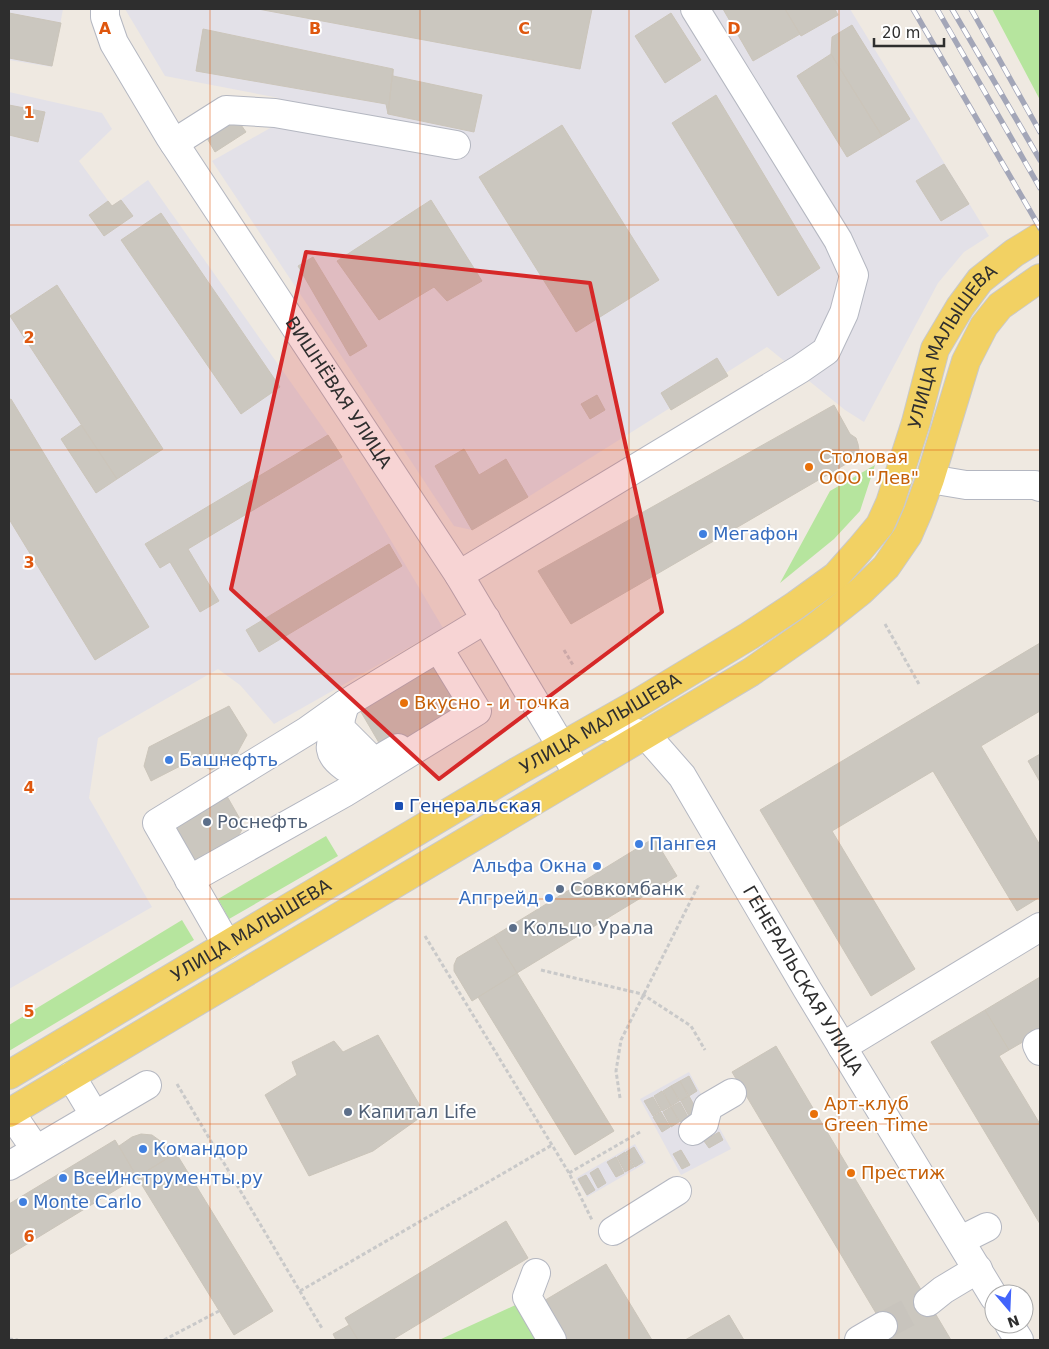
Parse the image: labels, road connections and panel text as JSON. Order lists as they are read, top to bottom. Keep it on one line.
{"streets":{"main road":["УЛИЦА МАЛЫШЕВА"],"street":["ВИШНЁВАЯ УЛИЦА","ГЕНЕРАЛЬСКАЯ УЛИЦА"]},"crossings":[["УЛИЦА МАЛЫШЕВА","ВИШНЁВАЯ УЛИЦА"],["УЛИЦА МАЛЫШЕВА","ГЕНЕРАЛЬСКАЯ УЛИЦА"]],"places":{"other":["Столовая ООО \"Лев\"","Мегафон","Вкусно - и точка","Башнефть","Роснефть","Пангея","Альфа Окна","Совкомбанк","Апгрейд","Кольцо Урала","Капитал Life","Арт-клуб Green Time","Командор","Престиж","ВсеИнструменты.ру","Monte Carlo"],"transit":["Генеральская"]},"scale_bar":"20 m","north":"bottom","grid":{"columns":["A","B","C","D"],"rows":["1","2","3","4","5","6"]}}
